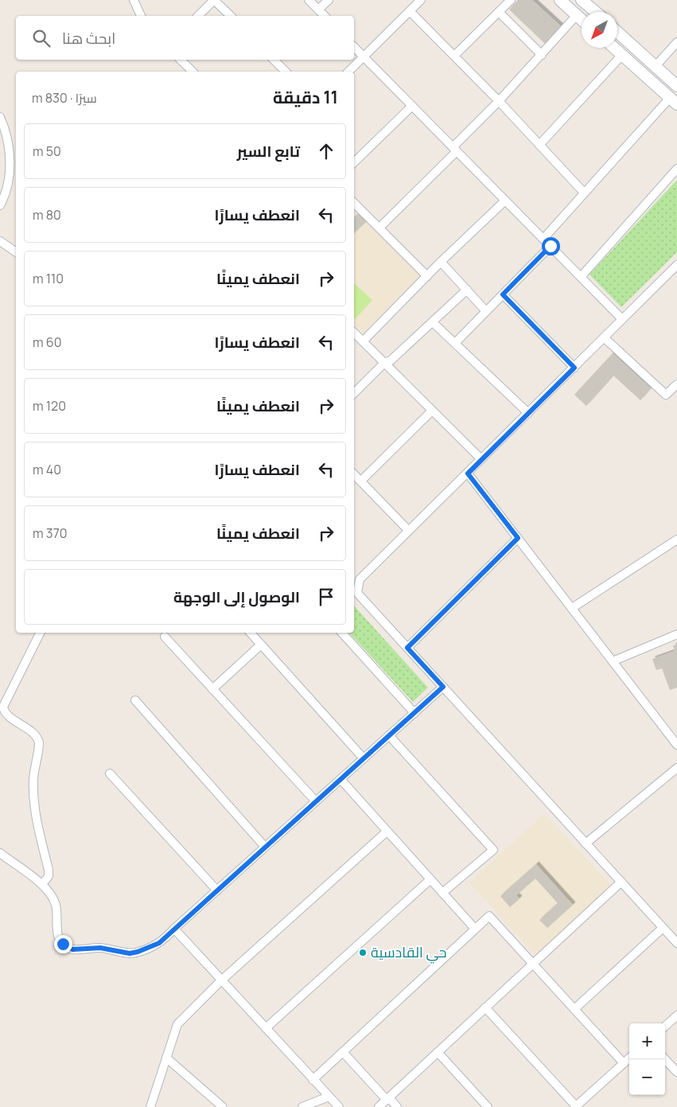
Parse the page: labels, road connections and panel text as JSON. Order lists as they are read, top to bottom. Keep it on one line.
{"places":["حي القادسية"],"north":"bottom left","page":{"search":"ابحث هنا","heading":["11 دقيقة","سيرًا · 830 m"],"list":[["تابع السير","50 m"],["انعطف يسارًا","80 m"],["انعطف يمينًا","110 m"],["انعطف يسارًا","60 m"],["انعطف يمينًا","120 m"],["انعطف يسارًا","40 m"],["انعطف يمينًا","370 m"],"الوصول إلى الوجهة"],"map_buttons":["+","−"]}}
